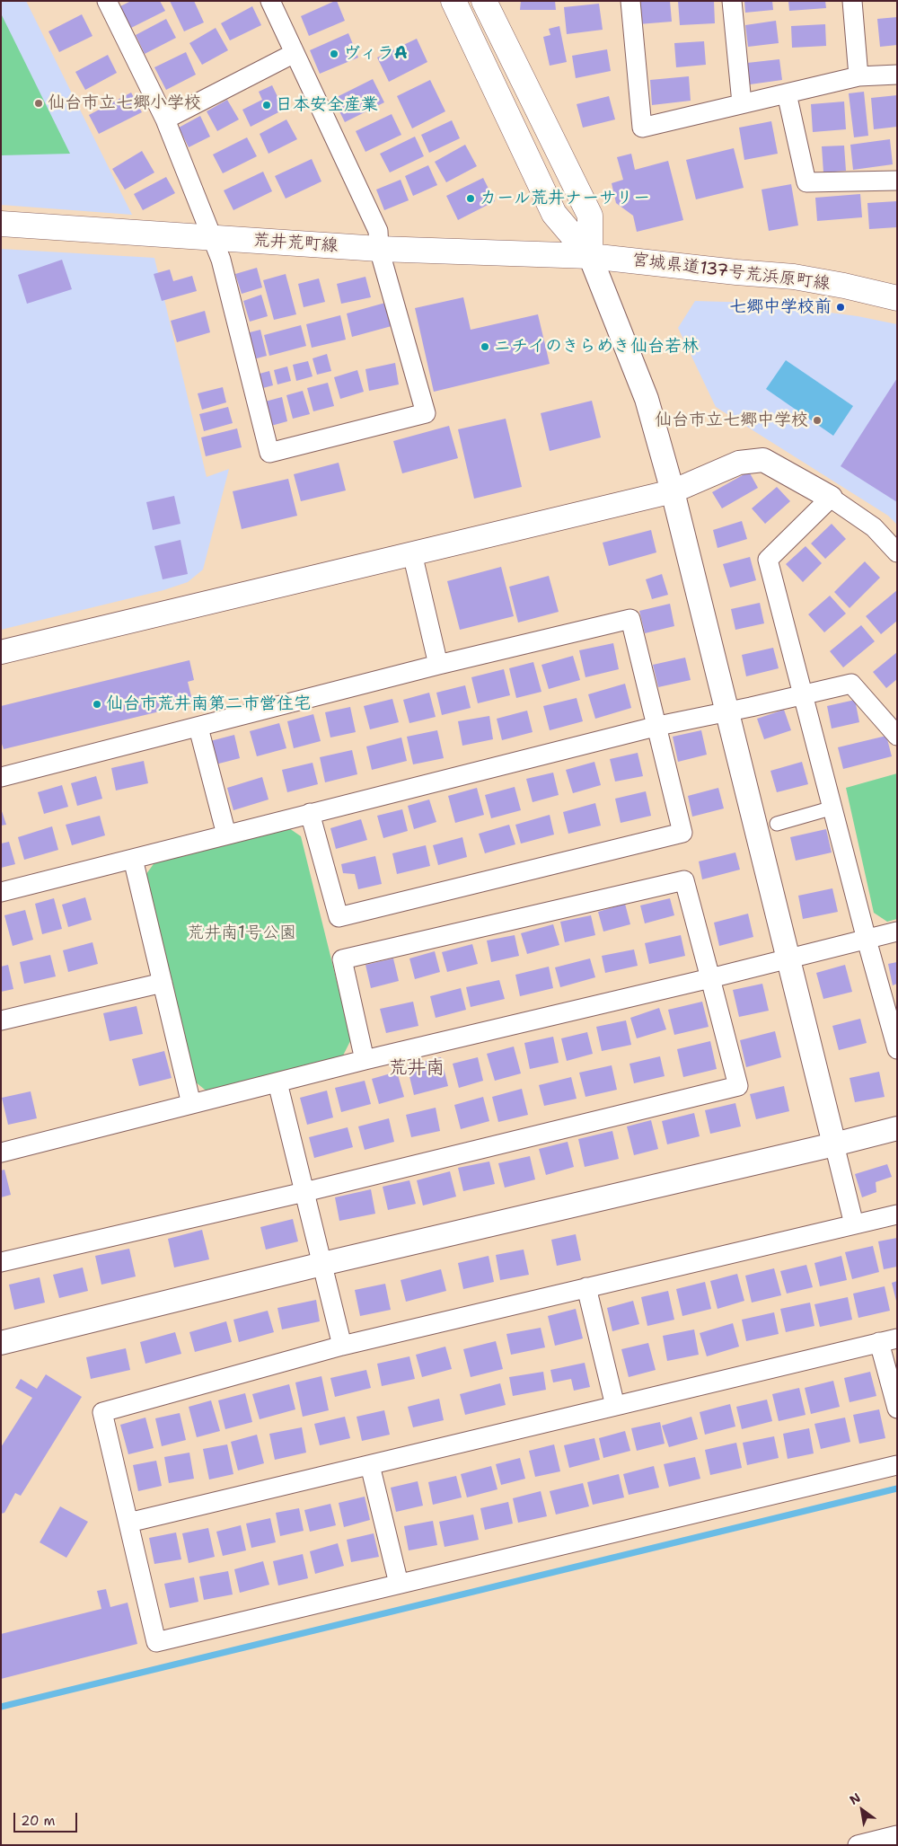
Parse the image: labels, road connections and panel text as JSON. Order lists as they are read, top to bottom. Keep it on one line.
{"streets":{"main road":["荒井荒町線","宮城県道137号荒浜原町線"]},"crossings":[["荒井荒町線","宮城県道137号荒浜原町線"]],"districts":["荒井南"],"parks":["荒井南1号公園"],"places":["ヴィラA","仙台市立七郷小学校","日本安全産業","カール荒井ナーサリー","七郷中学校前","ニチイのきらめき仙台若林","仙台市立七郷中学校","仙台市荒井南第二市営住宅"],"scale_bar":"20 m","north":"top left"}
